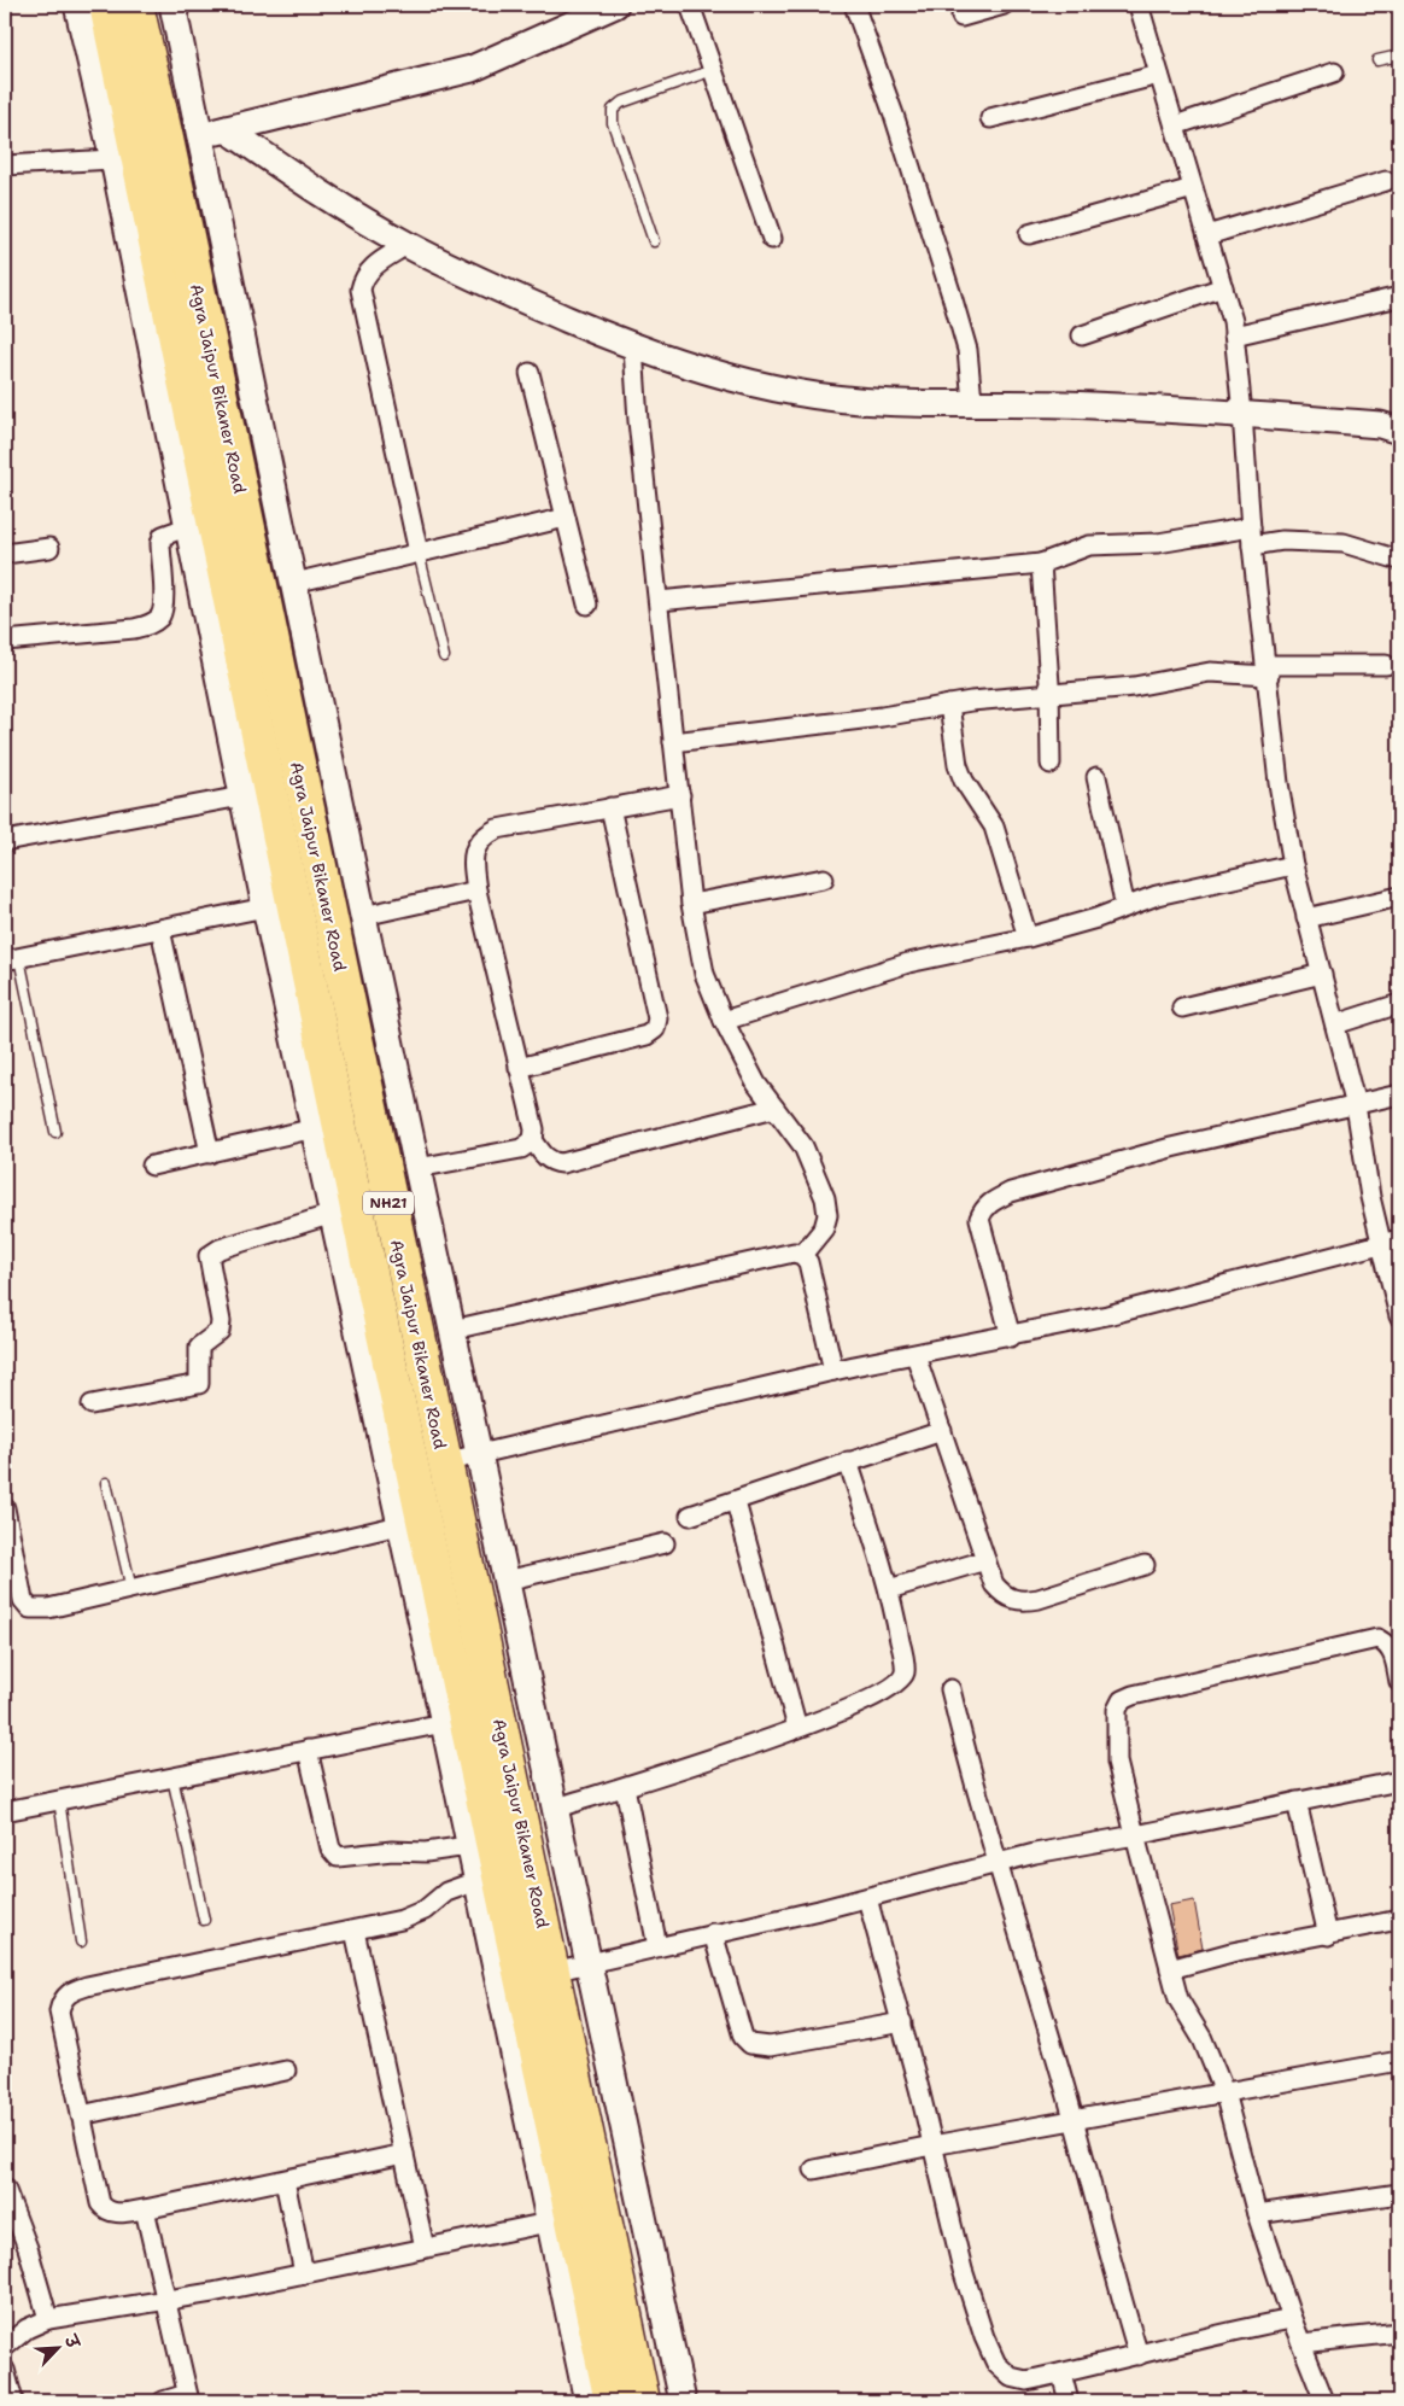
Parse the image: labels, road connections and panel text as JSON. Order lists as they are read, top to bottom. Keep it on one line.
{"streets":{"highway":["Agra Jaipur Bikaner Road","NH21"]},"north":"top right"}
